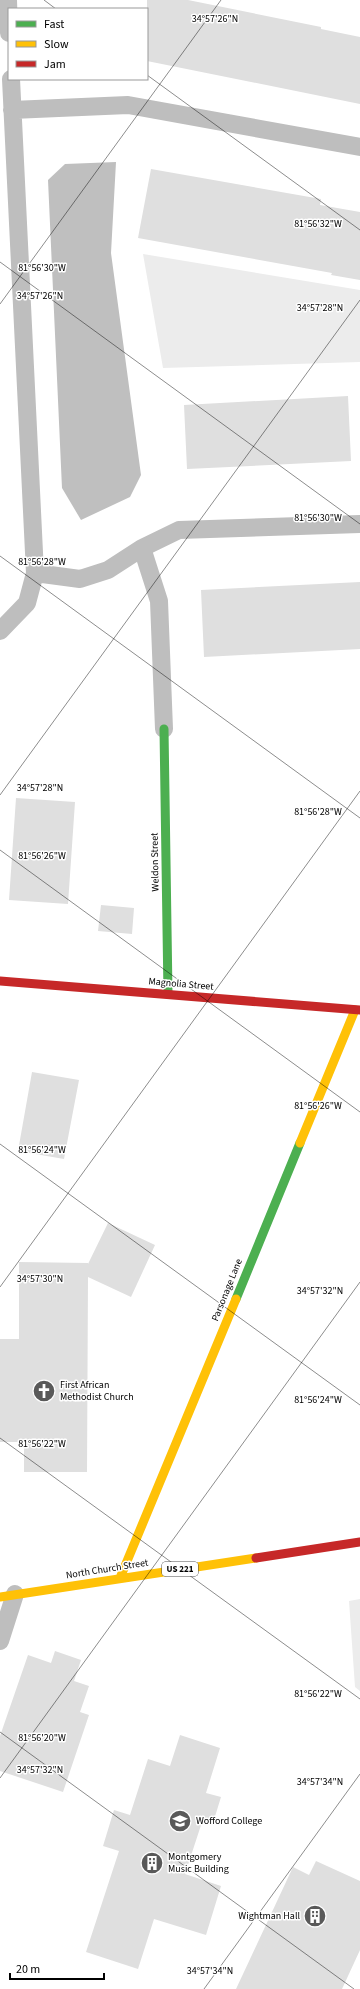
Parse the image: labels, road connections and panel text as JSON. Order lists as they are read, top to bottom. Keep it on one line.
{"streets":{"street":["Weldon Street","Magnolia Street","Parsonage Lane","North Church Street","US 221"]},"crossings":[["Weldon Street","Magnolia Street"],["Magnolia Street","Parsonage Lane"],["Parsonage Lane","North Church Street"]],"places":{"church":["First African Methodist Church"],"school or university":["Wofford College"],"building":["Montgomery Music Building","Wightman Hall"]},"legend":["Fast","Slow","Jam"],"scale_bar":"20 m","coordinates":["34°57'26\"N","81°56'32\"W","81°56'30\"W","34°57'28\"N","81°56'28\"W","81°56'26\"W","81°56'24\"W","34°57'30\"N","34°57'32\"N","81°56'22\"W","81°56'20\"W","34°57'34\"N"]}
